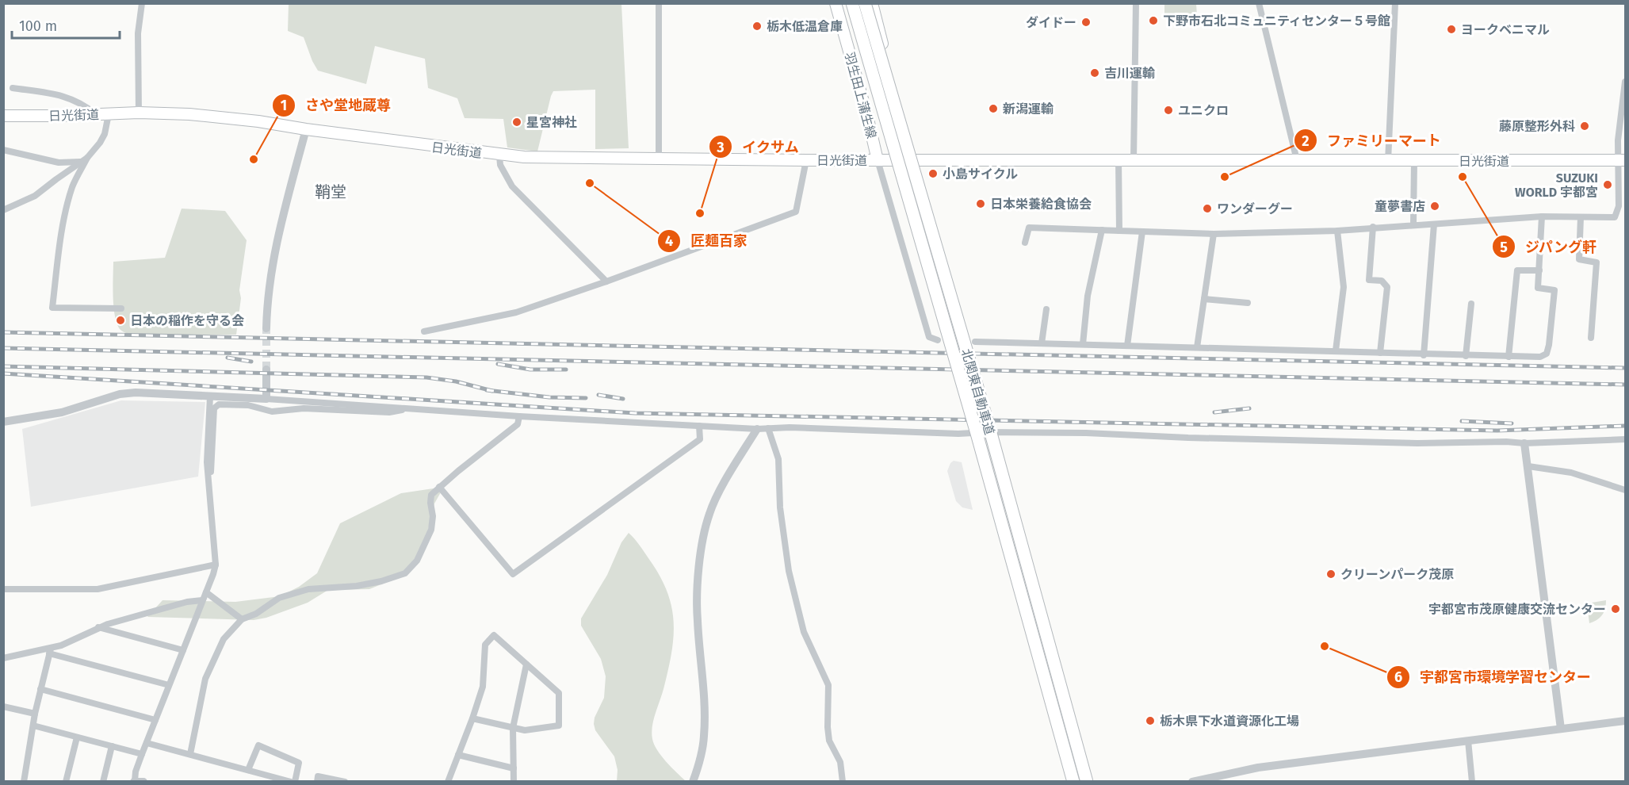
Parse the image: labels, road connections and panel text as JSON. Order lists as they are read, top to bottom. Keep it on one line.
{"streets":{"highway":["北関東自動車道"],"main road":["羽生田上蒲生線","日光街道"]},"crossings":[["羽生田上蒲生線","日光街道"]],"districts":["鞘堂"],"places":["下野市石北コミュニティセンター５号館","ダイドー","栃木低温倉庫","ヨークベニマル","吉川運輸","新潟運輸","ユニクロ","星宮神社","藤原整形外科","さや堂地蔵尊","小島サイクル","ファミリーマート","ジパング軒","匠麺百家","SUZUKI WORLD 宇都宮","日本栄養給食協会","童夢書店","ワンダーグー","イクサム","日本の稲作を守る会","クリーンパーク茂原","宇都宮市茂原健康交流センター","宇都宮市環境学習センター","栃木県下水道資源化工場"],"scale_bar":"100 m"}
